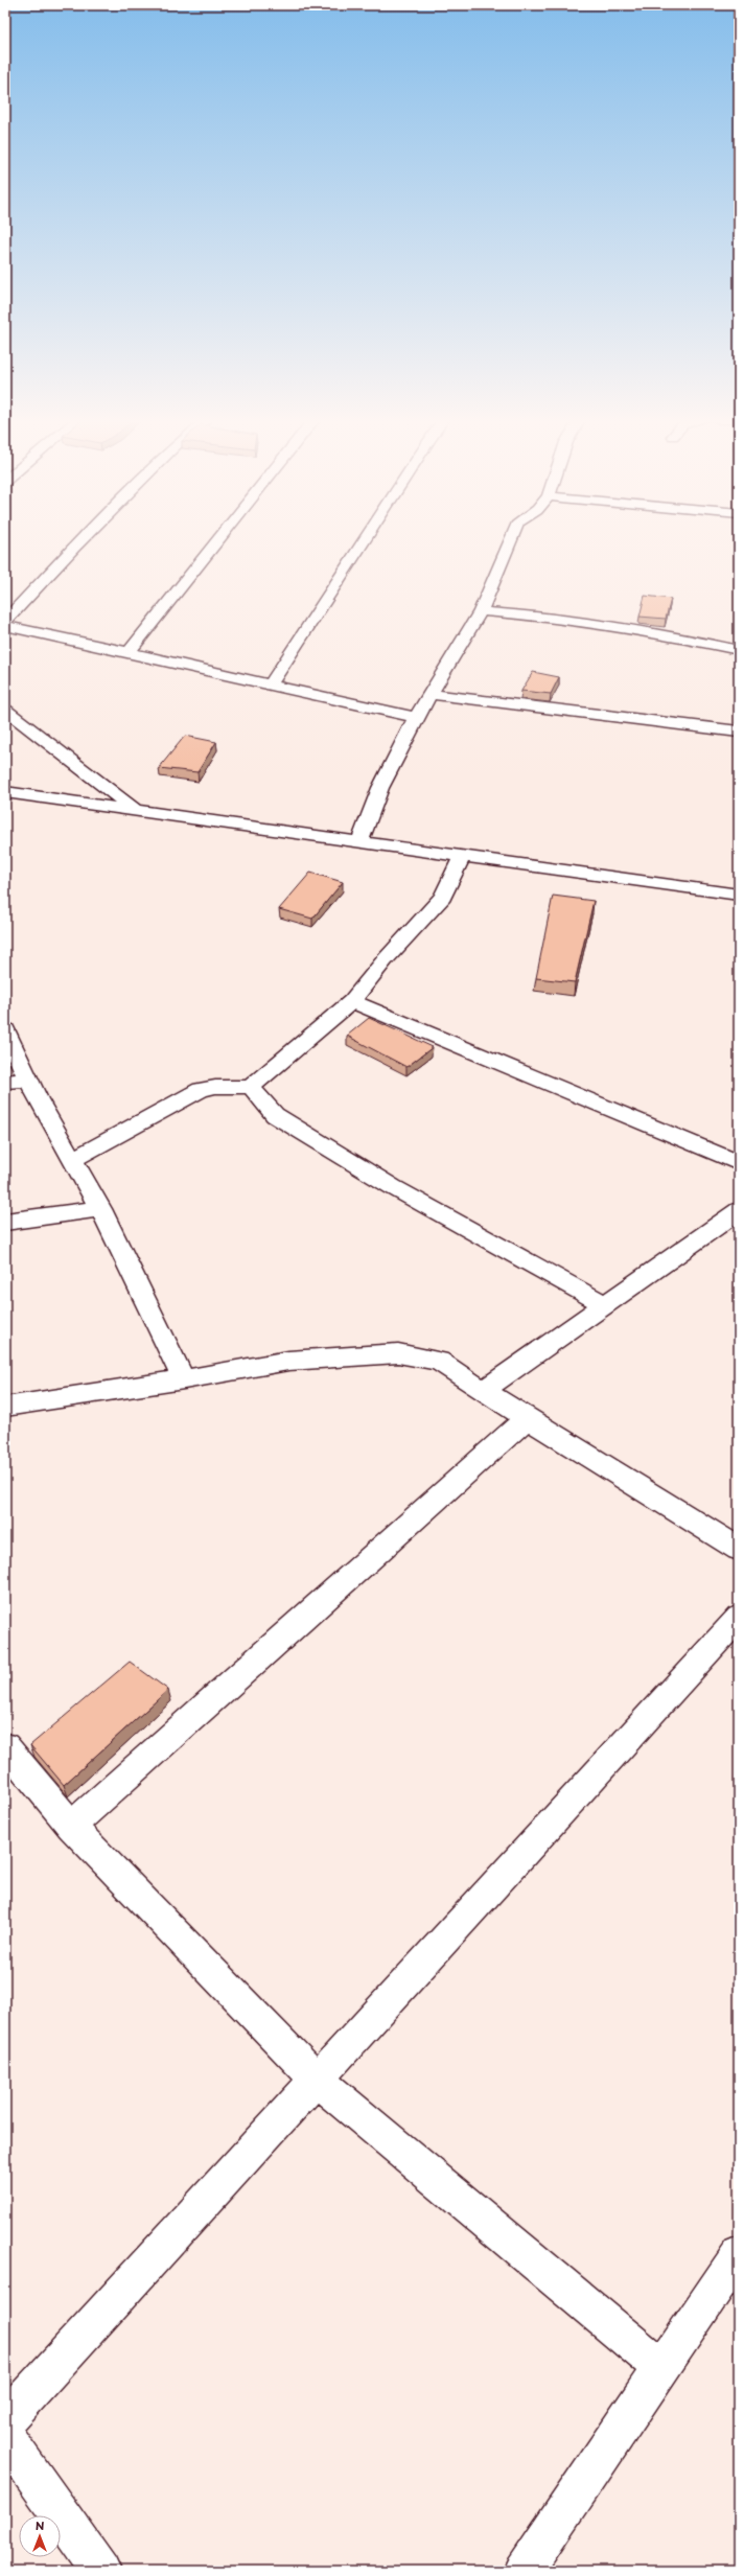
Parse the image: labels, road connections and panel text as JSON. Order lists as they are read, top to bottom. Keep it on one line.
{"north":"top"}
